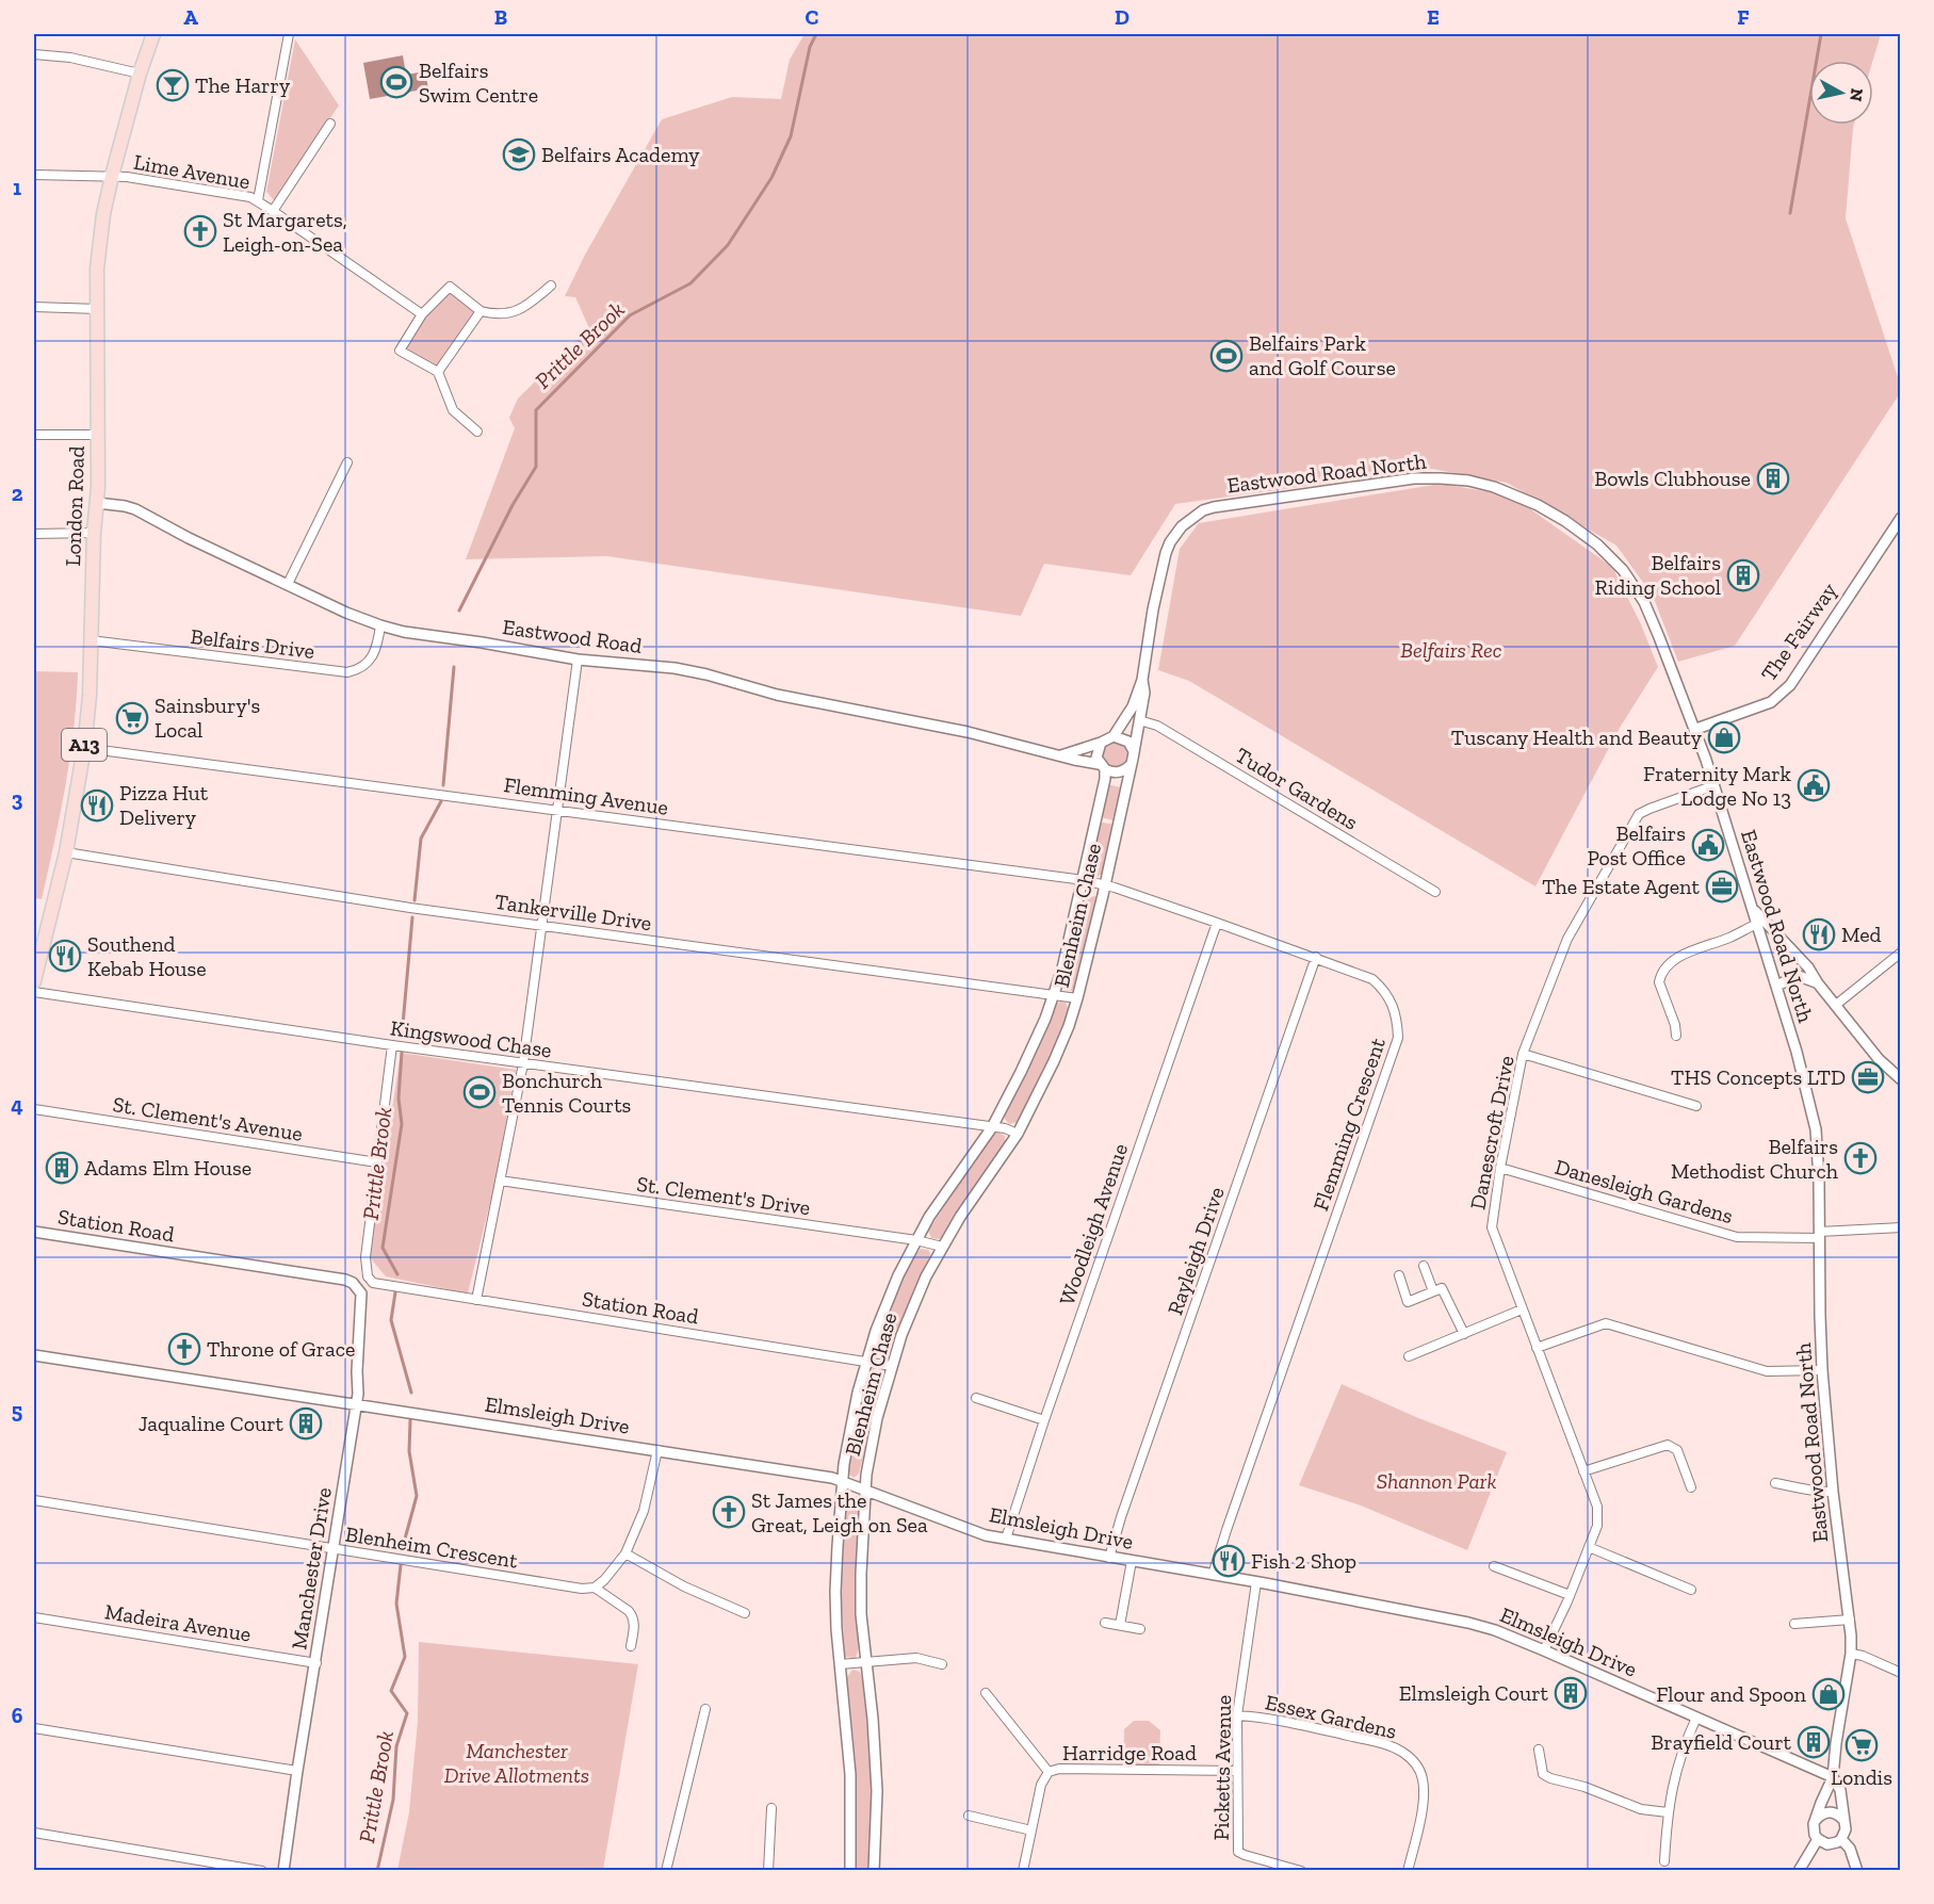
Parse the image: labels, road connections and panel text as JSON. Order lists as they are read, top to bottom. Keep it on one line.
{"streets":{"main road":["London Road","A13"],"street":["Lime Avenue","Eastwood Road North","The Fairway","Eastwood Road","Belfairs Drive","Tudor Gardens","Flemming Avenue","Tankerville Drive","Blenheim Chase","Kingswood Chase","St. Clement's Avenue","Flemming Crescent","Danescroft Drive","Danesleigh Gardens","St. Clement's Drive","Woodleigh Avenue","Station Road","Rayleigh Drive","Elmsleigh Drive","Blenheim Crescent","Manchester Drive","Madeira Avenue","Essex Gardens","Harridge Road","Picketts Avenue"]},"crossings":[["Lime Avenue","London Road"],["Eastwood Road North","The Fairway"],["Eastwood Road North","Danescroft Drive"],["Eastwood Road North","Danesleigh Gardens"],["Eastwood Road North","Elmsleigh Drive"],["London Road","Eastwood Road"],["London Road","Belfairs Drive"],["London Road","Flemming Avenue"],["London Road","Tankerville Drive"],["Eastwood Road","Belfairs Drive"],["Eastwood Road","Blenheim Chase"],["Flemming Avenue","Blenheim Chase"],["Flemming Avenue","Flemming Crescent"],["Tankerville Drive","Blenheim Chase"],["Blenheim Chase","Kingswood Chase"],["Blenheim Chase","Flemming Crescent"],["Blenheim Chase","St. Clement's Drive"],["Blenheim Chase","Station Road"],["Blenheim Chase","Elmsleigh Drive"],["St. Clement's Avenue","Station Road"],["Flemming Crescent","Woodleigh Avenue"],["Flemming Crescent","Rayleigh Drive"],["Flemming Crescent","Elmsleigh Drive"],["Danescroft Drive","Danesleigh Gardens"],["Danescroft Drive","Elmsleigh Drive"],["Woodleigh Avenue","Elmsleigh Drive"],["Station Road","Manchester Drive"],["Rayleigh Drive","Elmsleigh Drive"],["Elmsleigh Drive","Manchester Drive"],["Elmsleigh Drive","Picketts Avenue"],["Blenheim Crescent","Manchester Drive"],["Manchester Drive","Madeira Avenue"],["Essex Gardens","Picketts Avenue"],["Harridge Road","Picketts Avenue"]],"water":["Prittle Brook"],"parks":["Belfairs Rec","Shannon Park","Manchester Drive Allotments"],"places":{"sports":["Belfairs Swim Centre","Belfairs Park and Golf Course","Bonchurch Tennis Courts"],"bar":["The Harry"],"school or university":["Belfairs Academy"],"church":["St Margarets, Leigh-on-Sea","Belfairs Methodist Church","Throne of Grace","St James the Great, Leigh on Sea"],"building":["Bowls Clubhouse","Belfairs Riding School","Adams Elm House","Jaqualine Court","Elmsleigh Court","Brayfield Court"],"supermarket":["Sainsbury's Local","Londis"],"shop":["Tuscany Health and Beauty","Flour and Spoon"],"public building":["Fraternity Mark Lodge No 13","Belfairs Post Office"],"restaurant":["Pizza Hut Delivery","Med","Southend Kebab House","Fish 2 Shop"],"office":["The Estate Agent","THS Concepts LTD"]},"north":"right","grid":{"columns":["A","B","C","D","E","F"],"rows":["1","2","3","4","5","6"]}}
